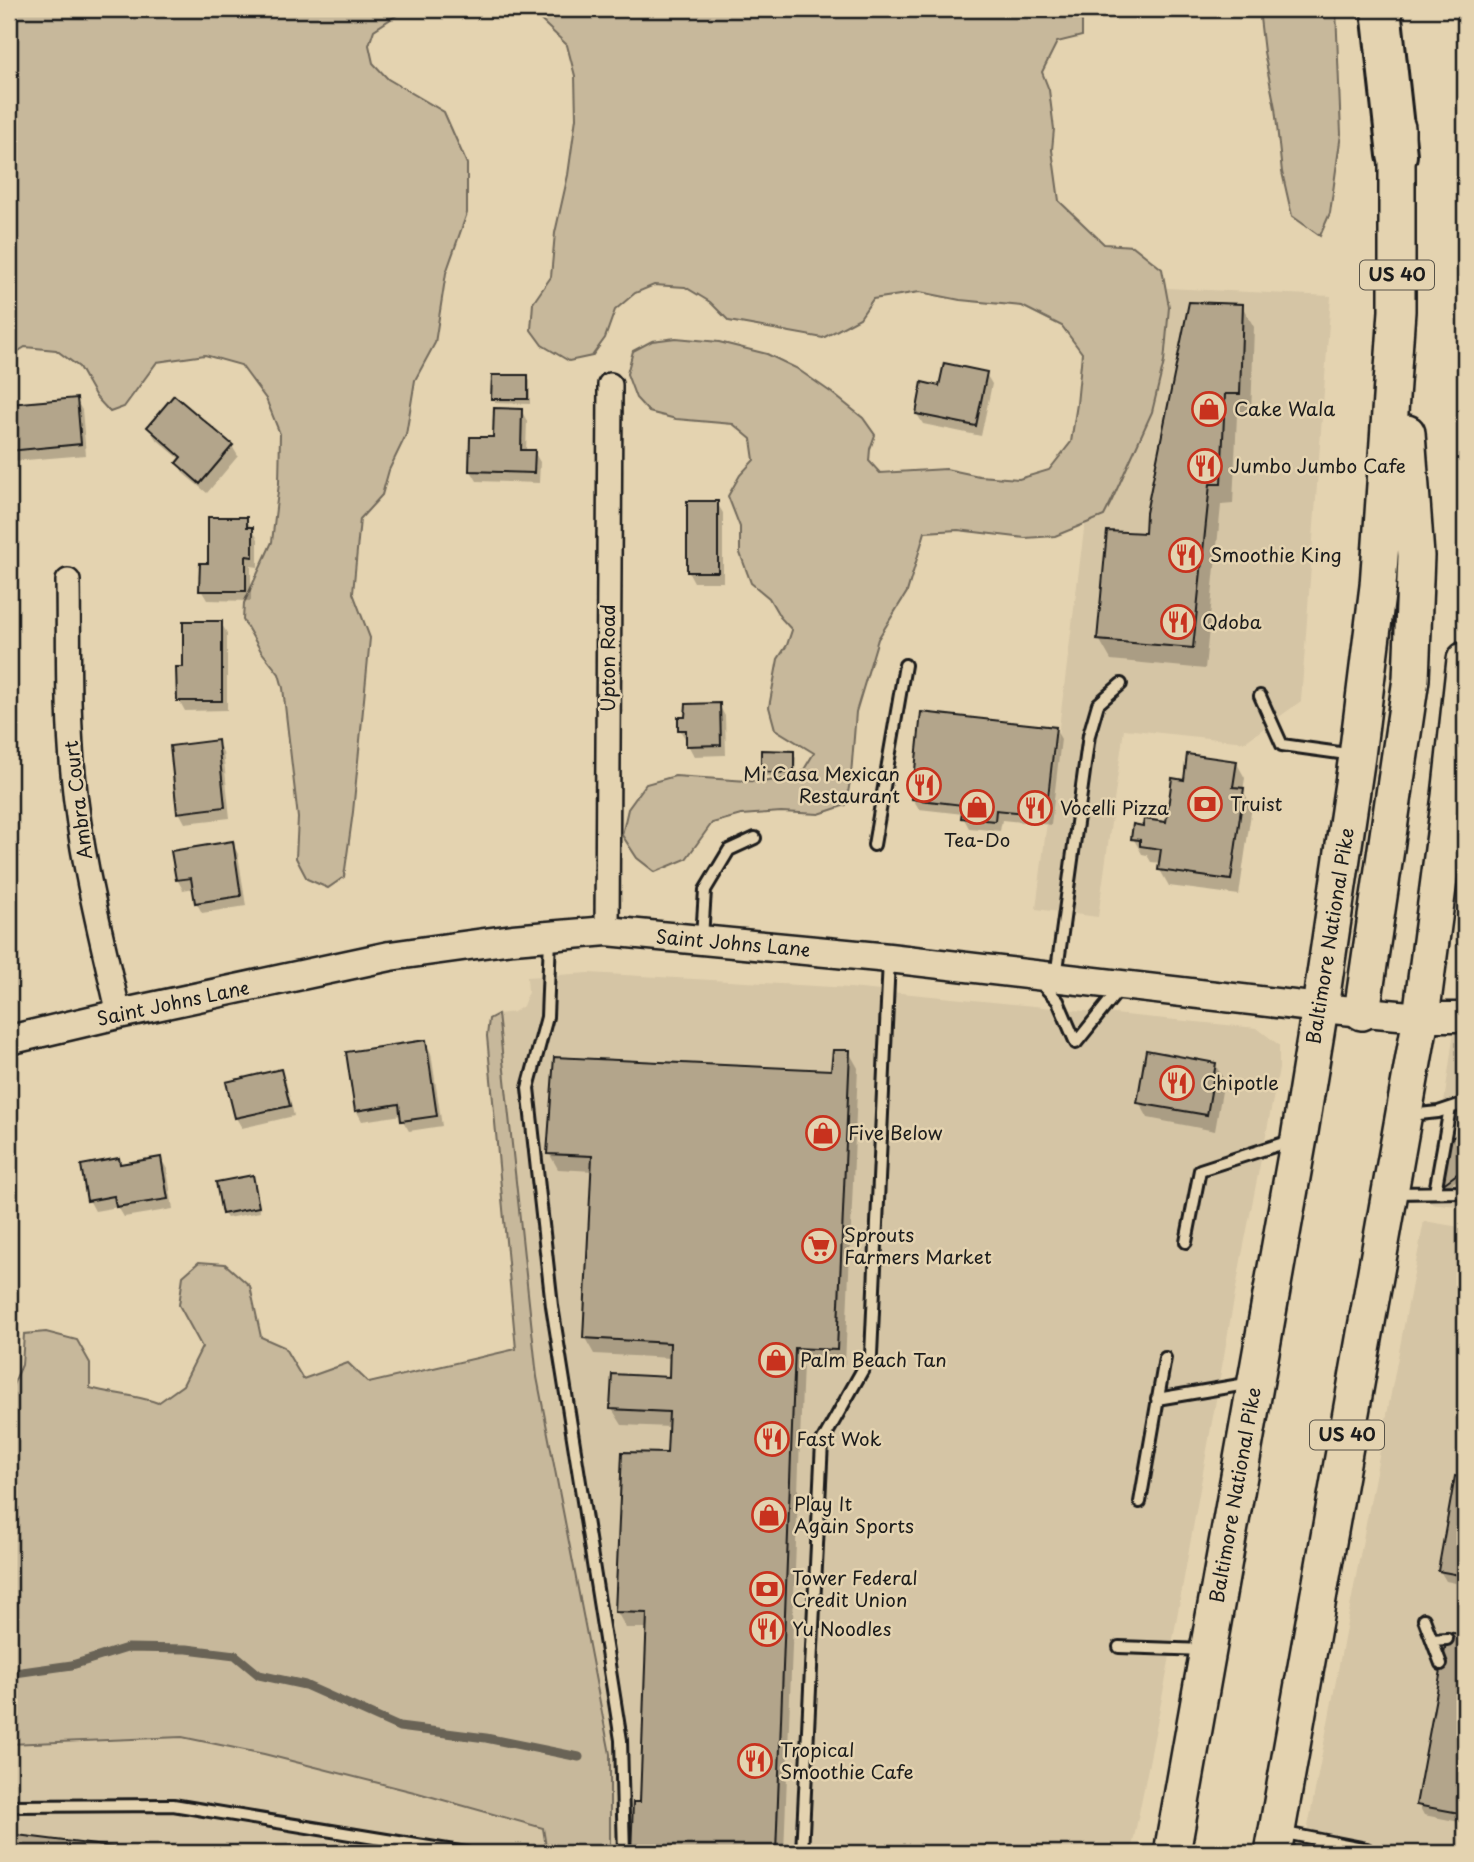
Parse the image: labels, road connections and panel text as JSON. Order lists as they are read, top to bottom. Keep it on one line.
{"streets":{"main road":["US 40","Baltimore National Pike"],"street":["Upton Road","Ambra Court","Saint Johns Lane"]},"crossings":[["US 40","Saint Johns Lane"],["Upton Road","Saint Johns Lane"],["Ambra Court","Saint Johns Lane"],["Baltimore National Pike","Saint Johns Lane"]],"places":{"shop":["Cake Wala","Tea-Do","Five Below","Palm Beach Tan","Play It Again Sports"],"restaurant":["Jumbo Jumbo Cafe","Smoothie King","Qdoba","Mi Casa Mexican Restaurant","Vocelli Pizza","Chipotle","Fast Wok","Yu Noodles","Tropical Smoothie Cafe"],"bank":["Truist","Tower Federal Credit Union"],"supermarket":["Sprouts Farmers Market"]}}
